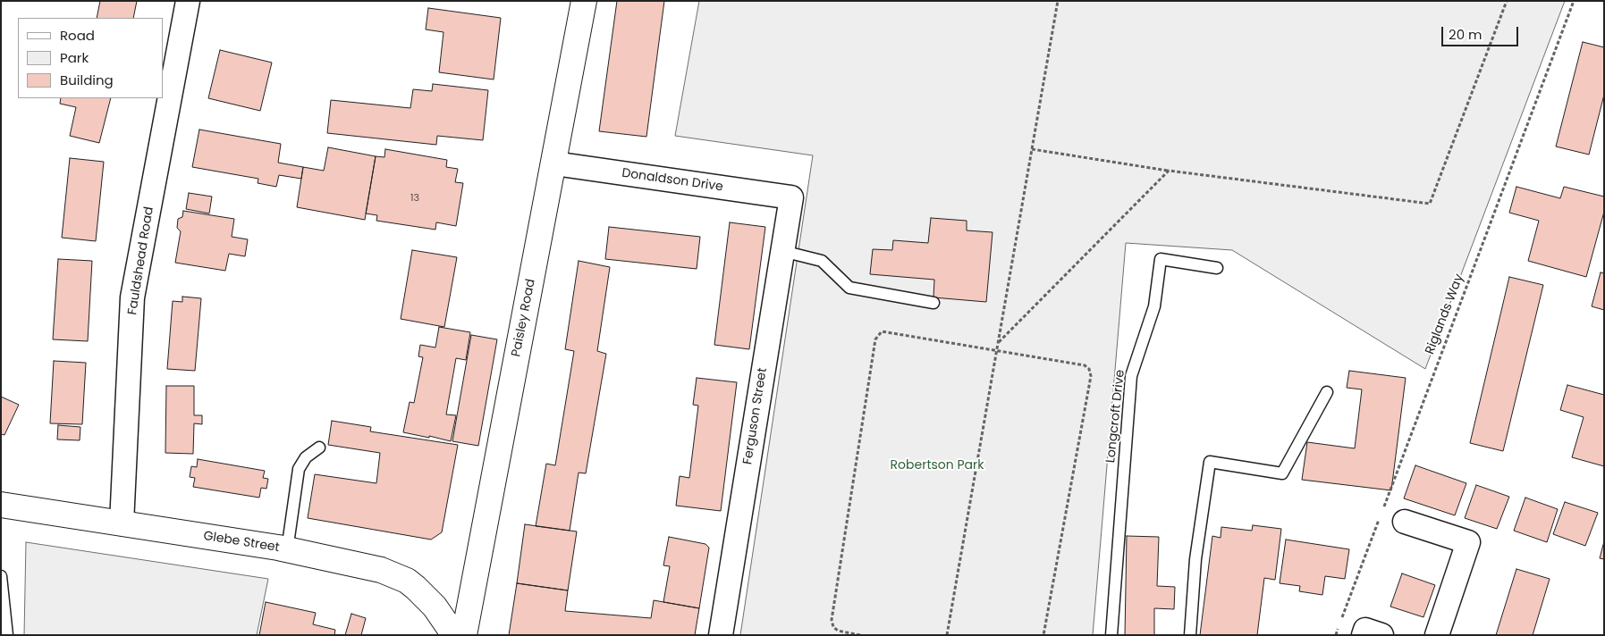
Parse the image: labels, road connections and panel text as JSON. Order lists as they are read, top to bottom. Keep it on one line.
{"streets":{"main road":["Paisley Road","Glebe Street"],"street":["Donaldson Drive","Fauldshead Road","Ferguson Street"],"lane":["Longcroft Drive"],"path":["Riglands Way"]},"crossings":[["Donaldson Drive","Paisley Road"],["Donaldson Drive","Ferguson Street"],["Fauldshead Road","Glebe Street"]],"parks":["Robertson Park"],"house_numbers":["13"],"legend":["Road","Park","Building"],"scale_bar":"20 m"}
